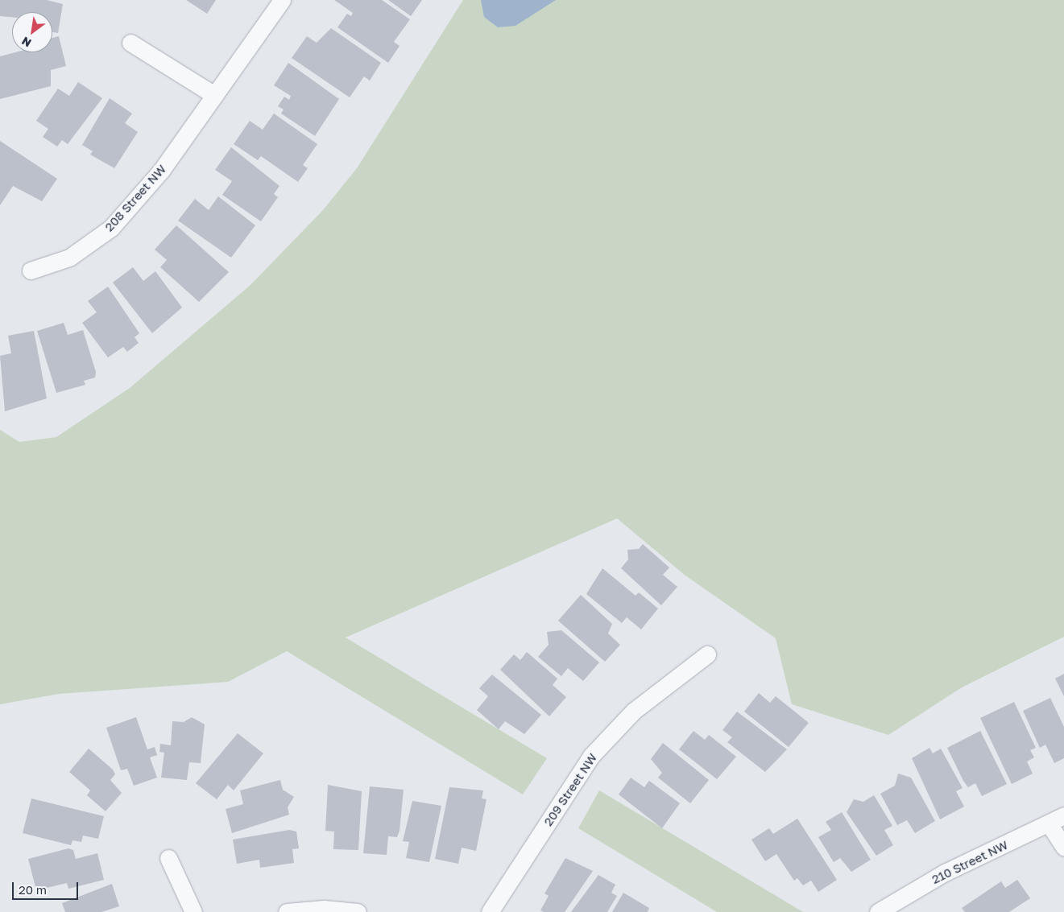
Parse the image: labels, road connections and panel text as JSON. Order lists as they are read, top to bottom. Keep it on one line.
{"streets":{"street":["208 Street NW","209 Street NW","210 Street NW"]},"scale_bar":"20 m","north":"bottom left"}
